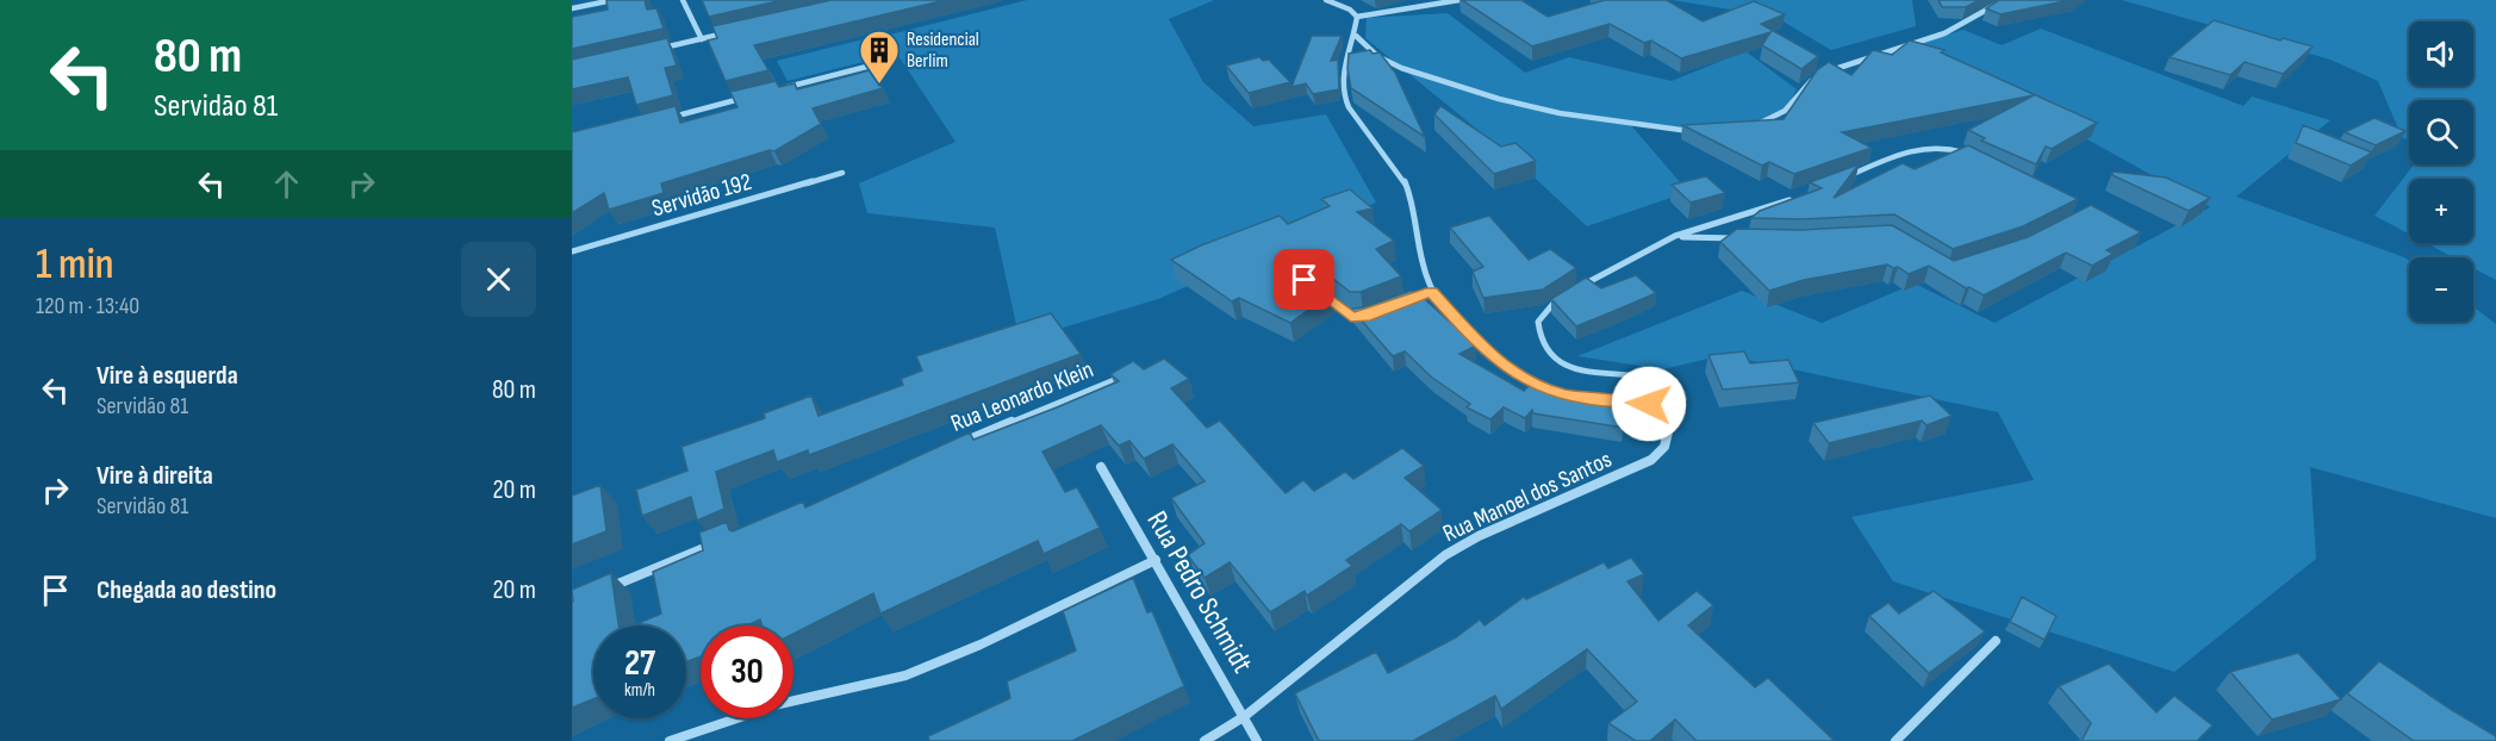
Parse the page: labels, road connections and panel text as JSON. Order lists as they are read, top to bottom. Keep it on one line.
{"streets":{"street":["Servidão 192","Rua Leonardo Klein","Rua Manoel dos Santos","Rua Pedro Schmidt"]},"crossings":[["Rua Manoel dos Santos","Rua Pedro Schmidt"]],"places":{"building":["Residencial Berlim"]},"page":{"turn":["80 m","Servidão 81"],"map_buttons":["+","−"],"heading":["1 min","120 m · 13:40"],"list":[{"name":"Vire à esquerda","note":"Servidão 81","value":"80 m"},{"name":"Vire à direita","note":"Servidão 81","value":"20 m"},{"name":"Chegada ao destino","value":"20 m"}],"speed":"27 km/h","limit":"30"}}
